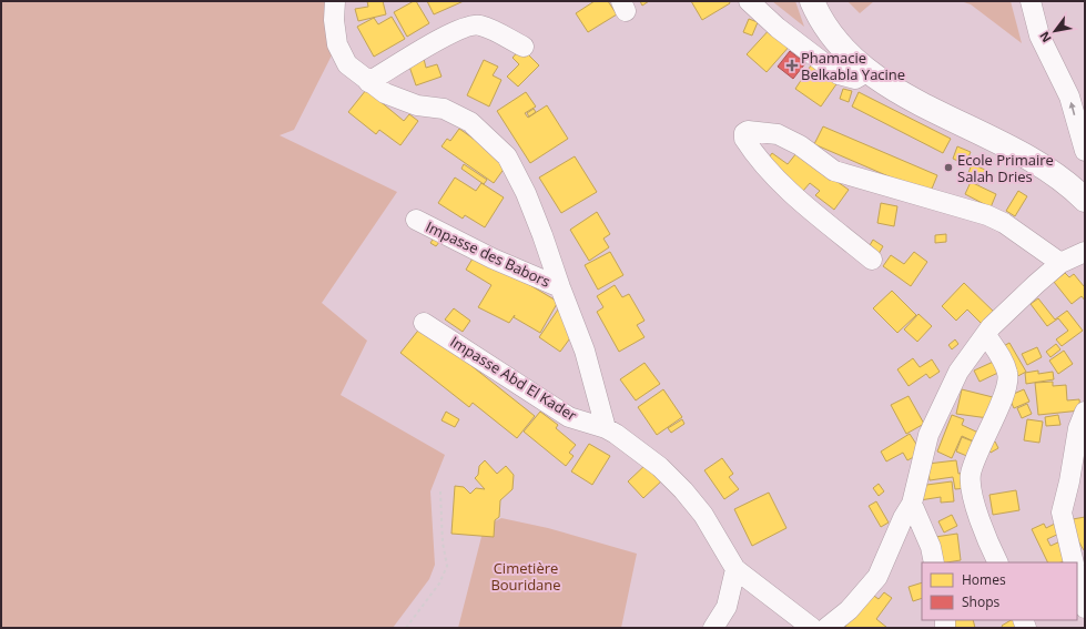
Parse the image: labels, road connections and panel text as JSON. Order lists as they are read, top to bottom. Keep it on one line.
{"streets":{"street":["Impasse des Babors","Impasse Abd El Kader"]},"parks":["Cimetière Bouridane"],"places":{"health":["Phamacie Belkabla Yacine"],"other":["Ecole Primaire Salah Dries"]},"legend":["Homes","Shops"],"north":"bottom left"}
